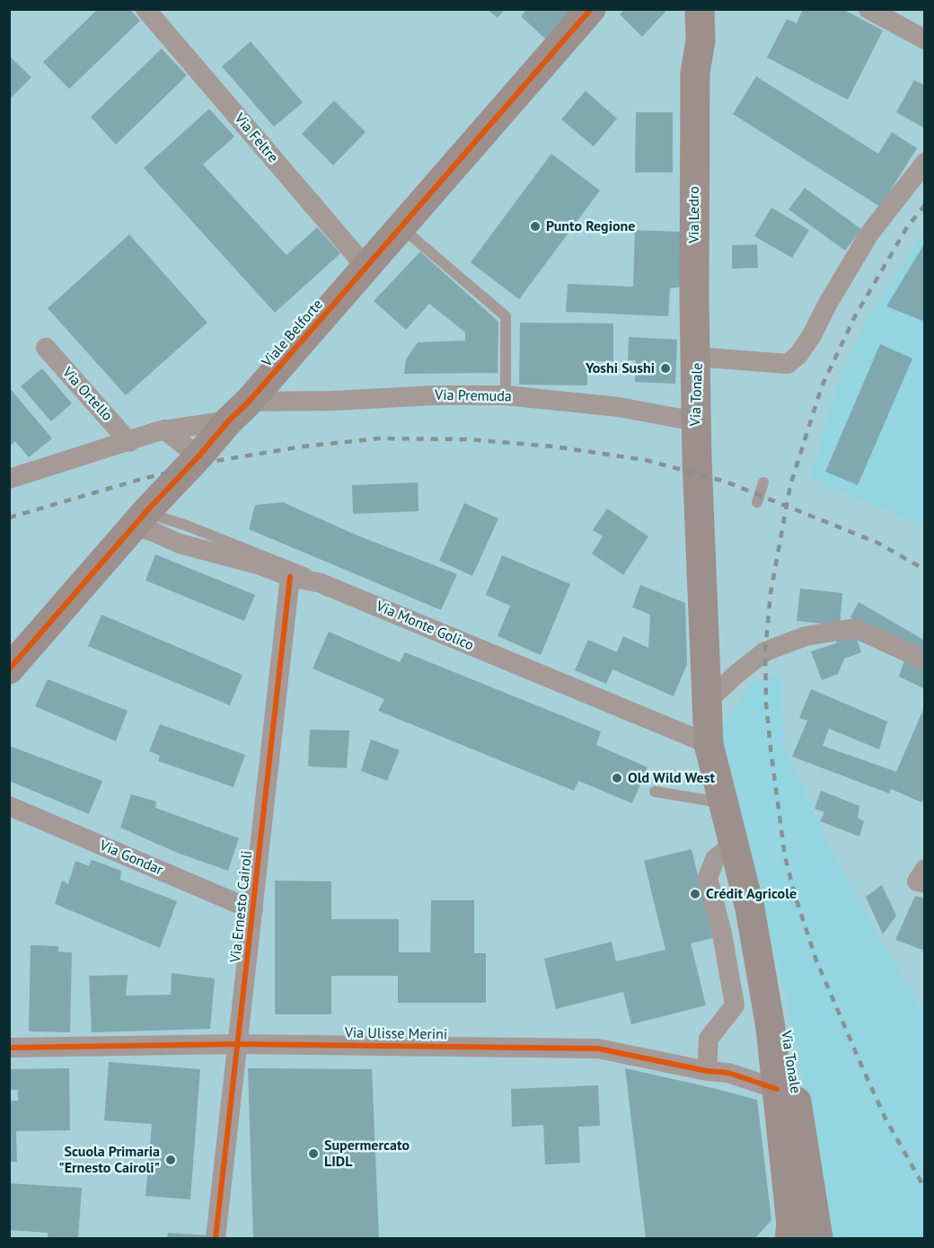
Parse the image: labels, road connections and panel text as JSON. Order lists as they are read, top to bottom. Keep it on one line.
{"streets":{"main road":["Via Ledro","Viale Belforte","Via Tonale"],"street":["Via Feltre","Via Ortello","Via Premuda","Via Monte Golico","Via Gondar","Via Ernesto Cairoli","Via Ulisse Merini"]},"crossings":[["Via Feltre","Viale Belforte"],["Via Ledro","Via Tonale"],["Viale Belforte","Via Premuda"],["Viale Belforte","Via Monte Golico"],["Via Tonale","Via Premuda"],["Via Tonale","Via Monte Golico"],["Via Tonale","Via Ulisse Merini"],["Via Monte Golico","Via Ernesto Cairoli"],["Via Gondar","Via Ernesto Cairoli"],["Via Ernesto Cairoli","Via Ulisse Merini"]],"places":["Punto Regione","Yoshi Sushi","Old Wild West","Crédit Agricole","Supermercato LIDL","Scuola Primaria \"Ernesto Cairoli\""]}
